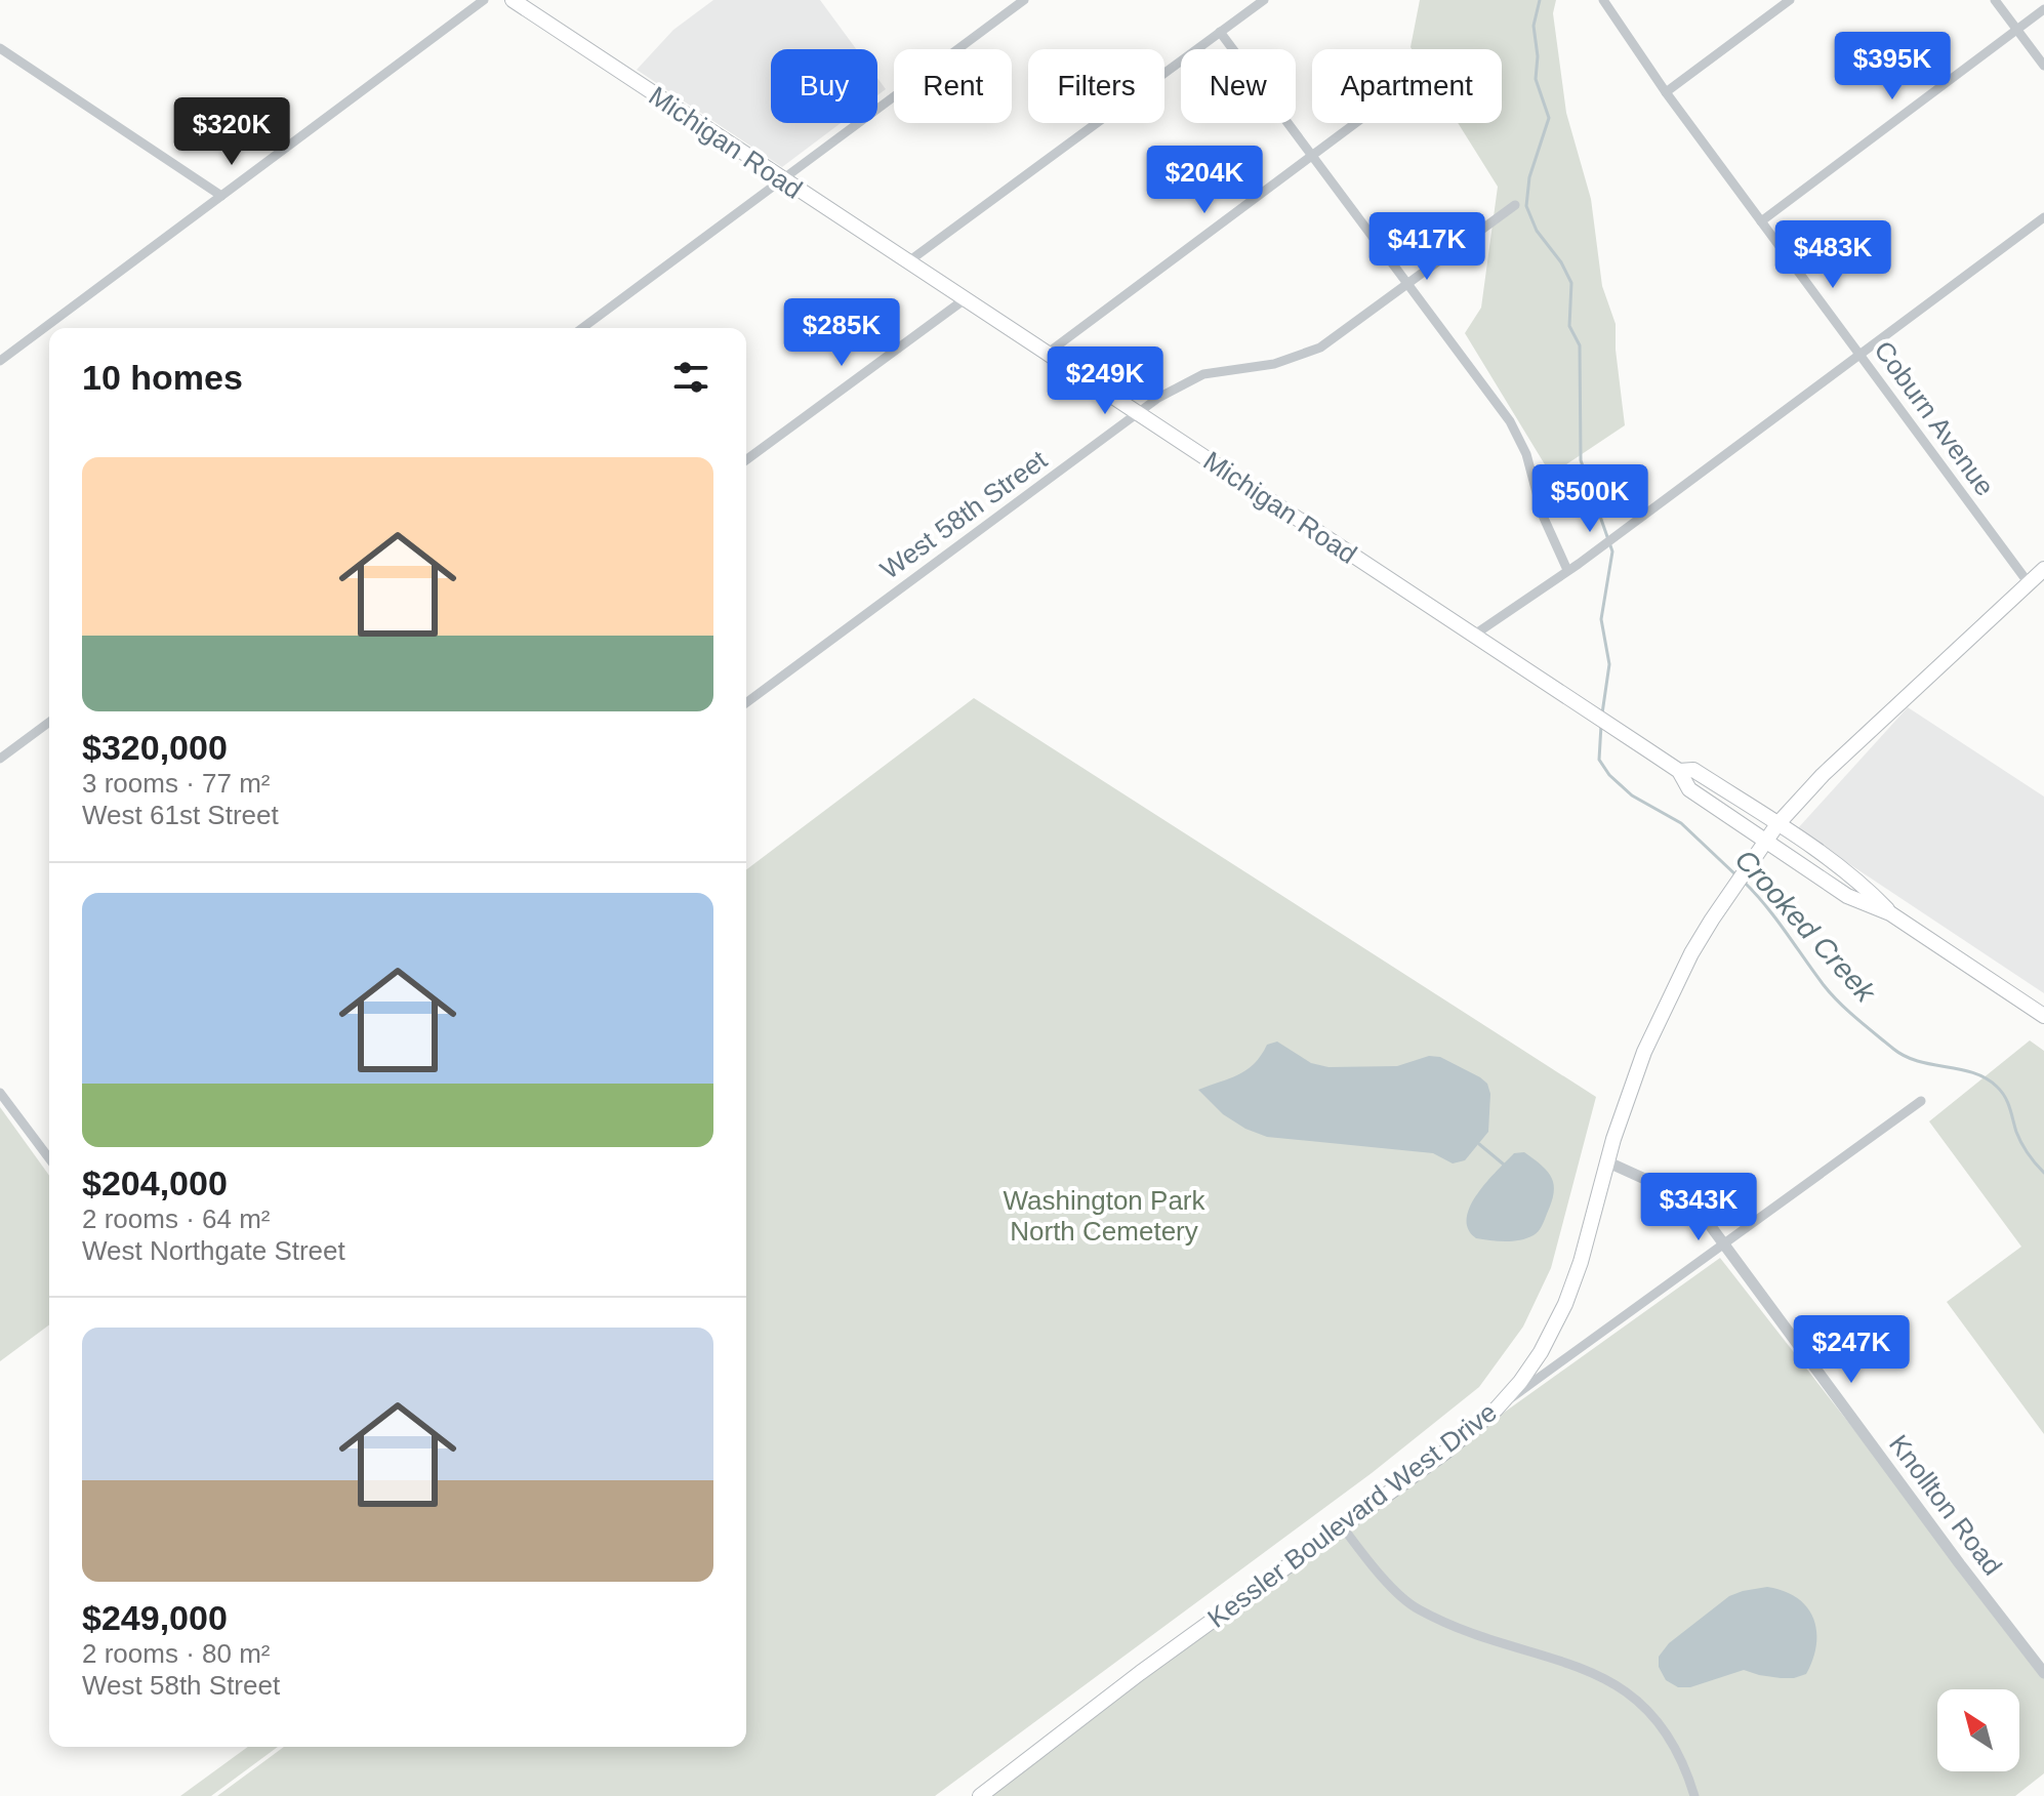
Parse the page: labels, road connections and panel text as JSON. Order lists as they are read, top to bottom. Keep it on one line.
{"streets":{"main road":["Michigan Road","Kessler Boulevard West Drive"],"street":["Coburn Avenue","West 58th Street","Knollton Road"]},"crossings":[["Michigan Road","West 58th Street"],["Michigan Road","Kessler Boulevard West Drive"],["Coburn Avenue","Kessler Boulevard West Drive"],["Knollton Road","Kessler Boulevard West Drive"]],"water":["Crooked Creek"],"parks":["Washington Park North Cemetery"],"north":"top left","page":{"price":["$395K","$320K","$204K","$417K","$483K","$285K","$249K","$500K","$343K","$247K"],"chip":["Buy","Rent","Filters","New","Apartment"],"heading":"10 homes","list":[{"name":"$320,000","note":"3 rooms · 77 m² · West 61st Street"},{"name":"$204,000","note":"2 rooms · 64 m² · West Northgate Street"},{"name":"$249,000","note":"2 rooms · 80 m² · West 58th Street"}]}}
